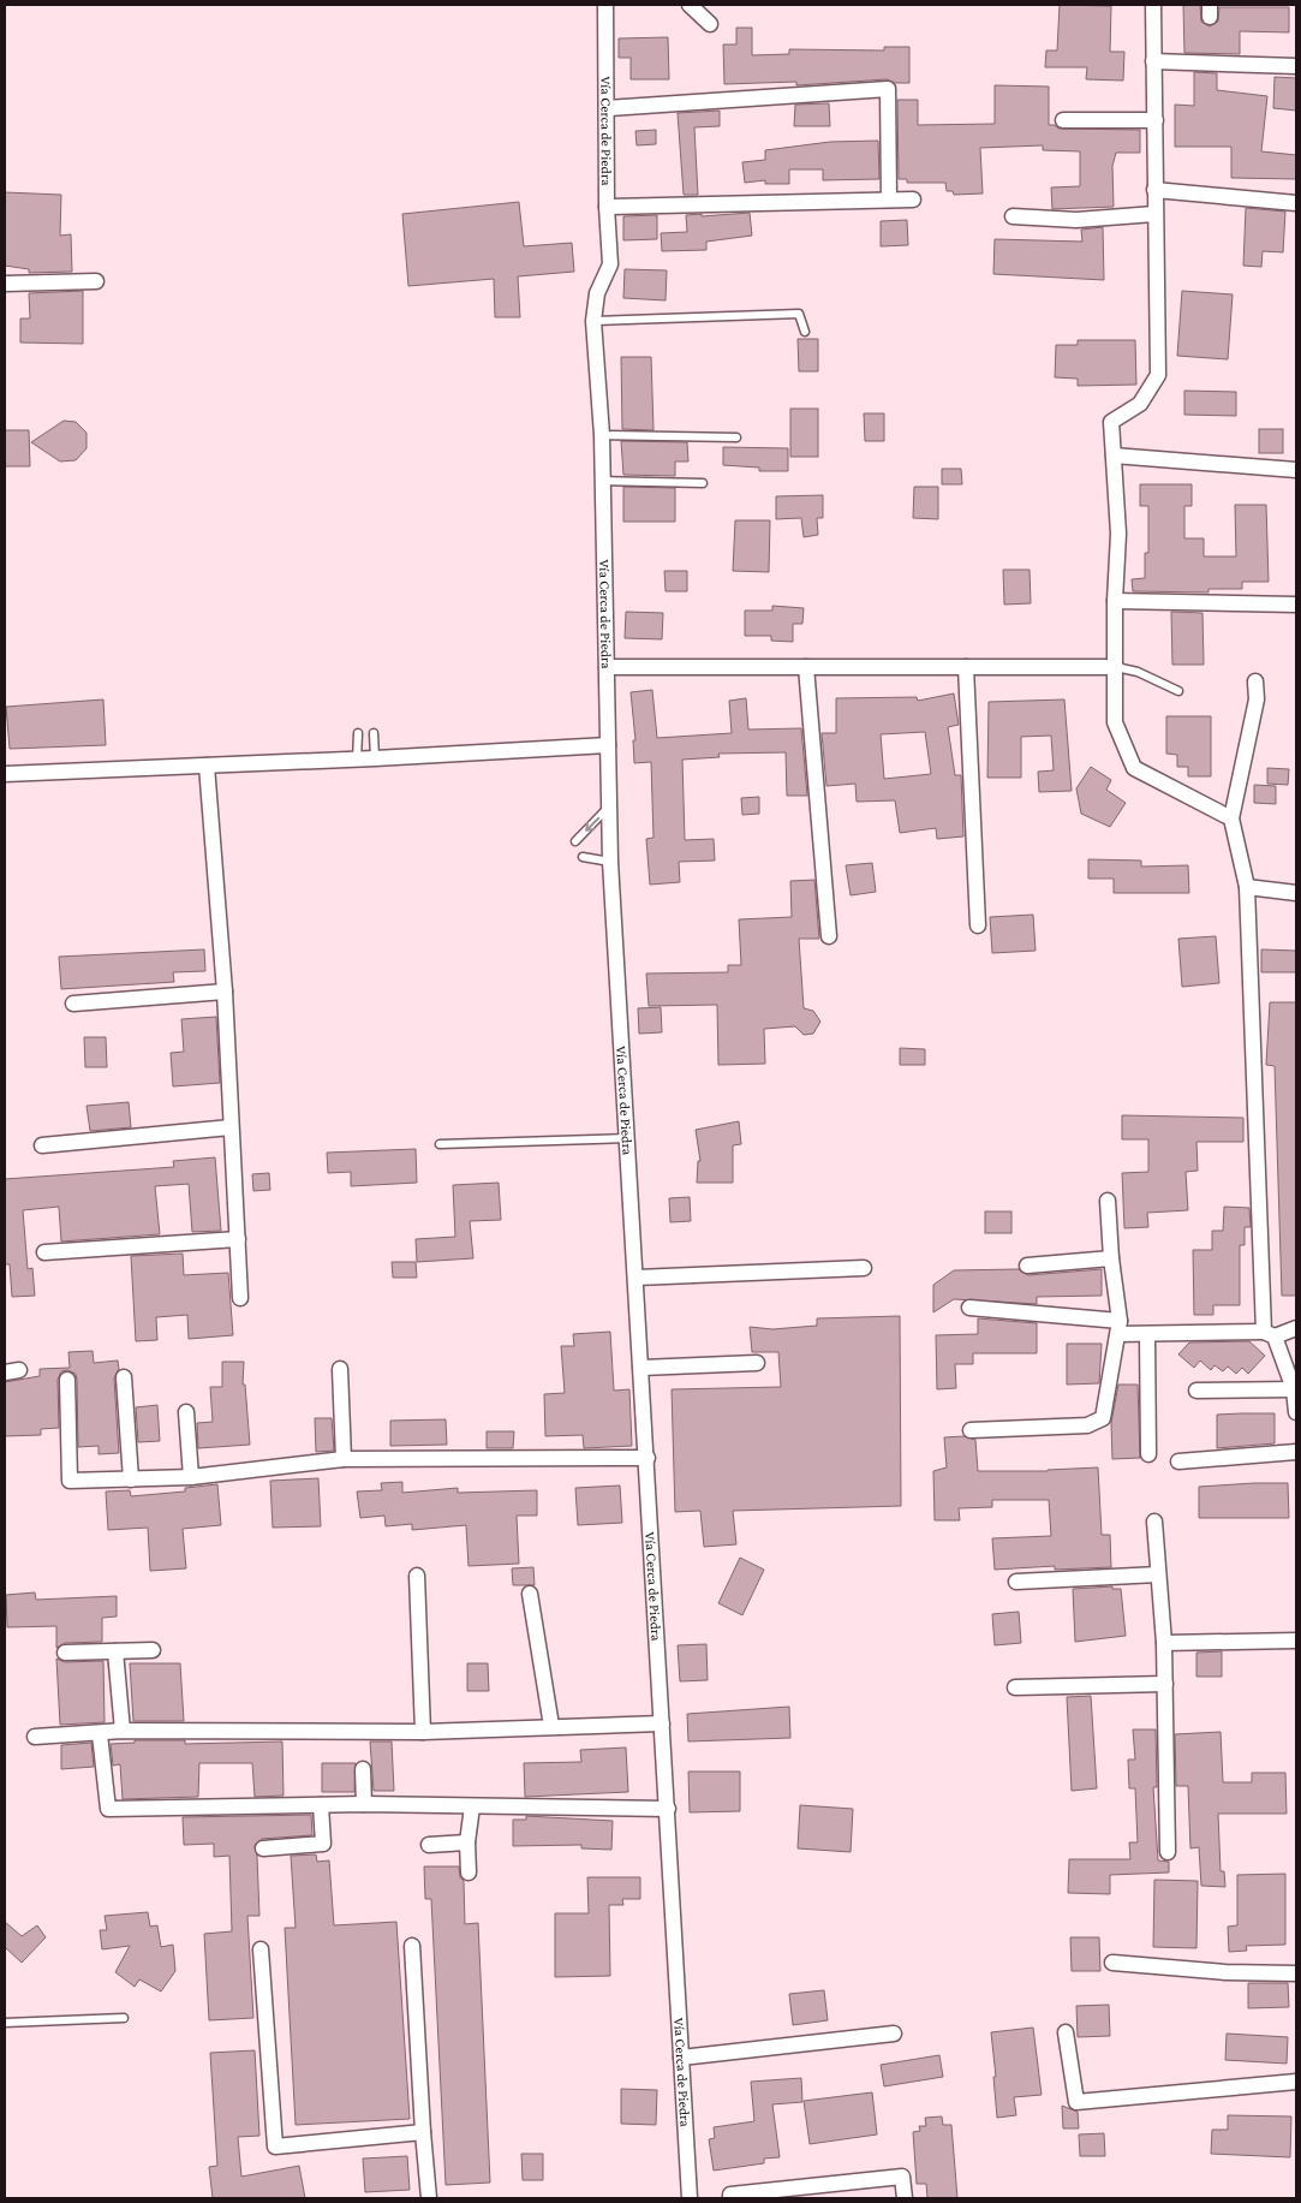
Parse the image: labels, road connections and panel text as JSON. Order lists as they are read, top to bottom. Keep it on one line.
{"streets":{"street":["Vía Cerca de Piedra"]}}
